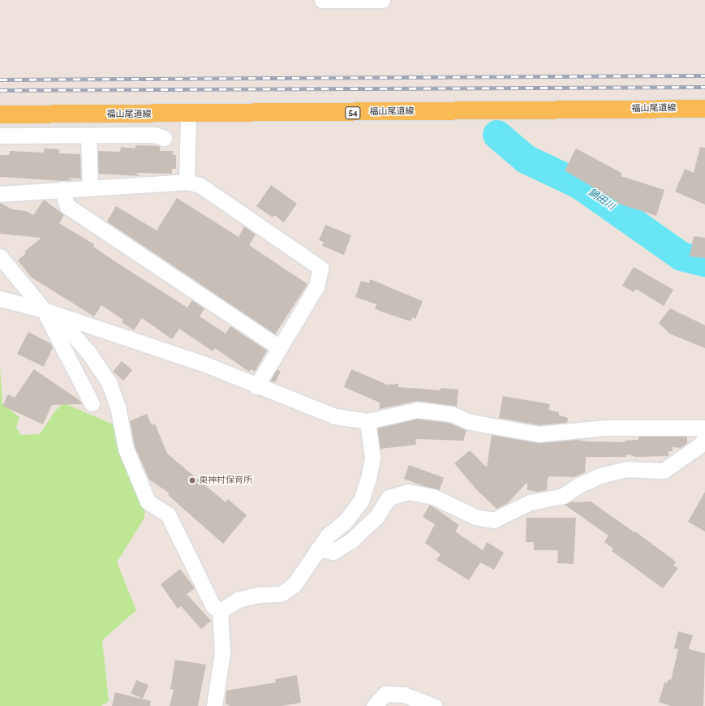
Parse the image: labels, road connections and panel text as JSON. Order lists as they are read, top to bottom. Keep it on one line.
{"streets":{"main road":["福山尾道線","54"]},"water":["鍋田川"],"places":["東神村保育所"]}
